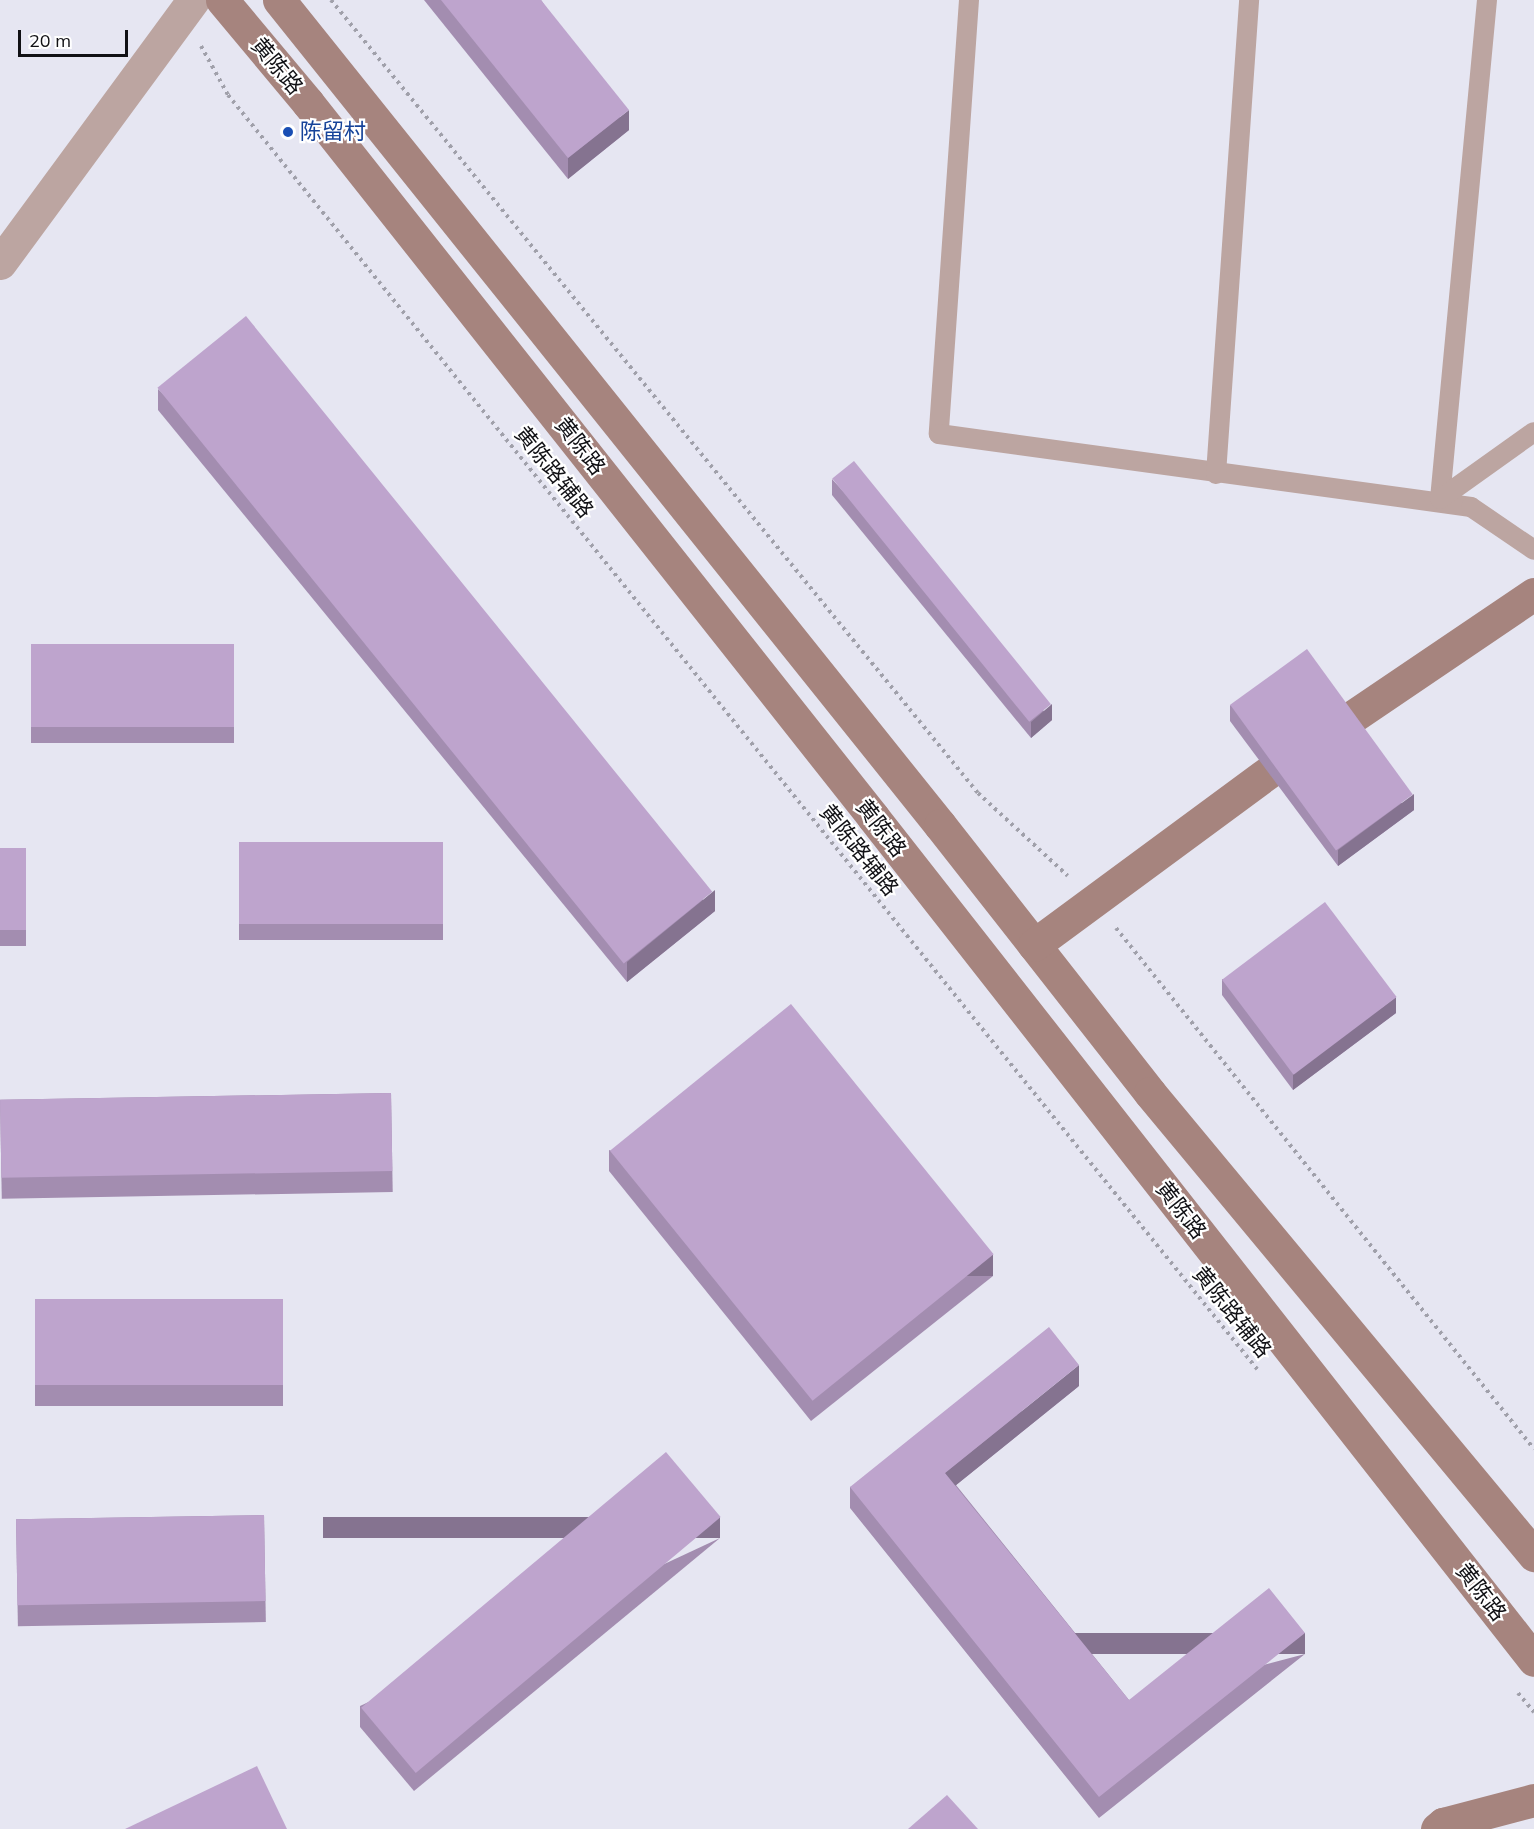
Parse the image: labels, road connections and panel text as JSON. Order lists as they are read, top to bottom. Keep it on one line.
{"streets":{"main road":["黄陈路"],"path":["黄陈路辅路"]},"places":["陈留村"],"scale_bar":"20 m"}
